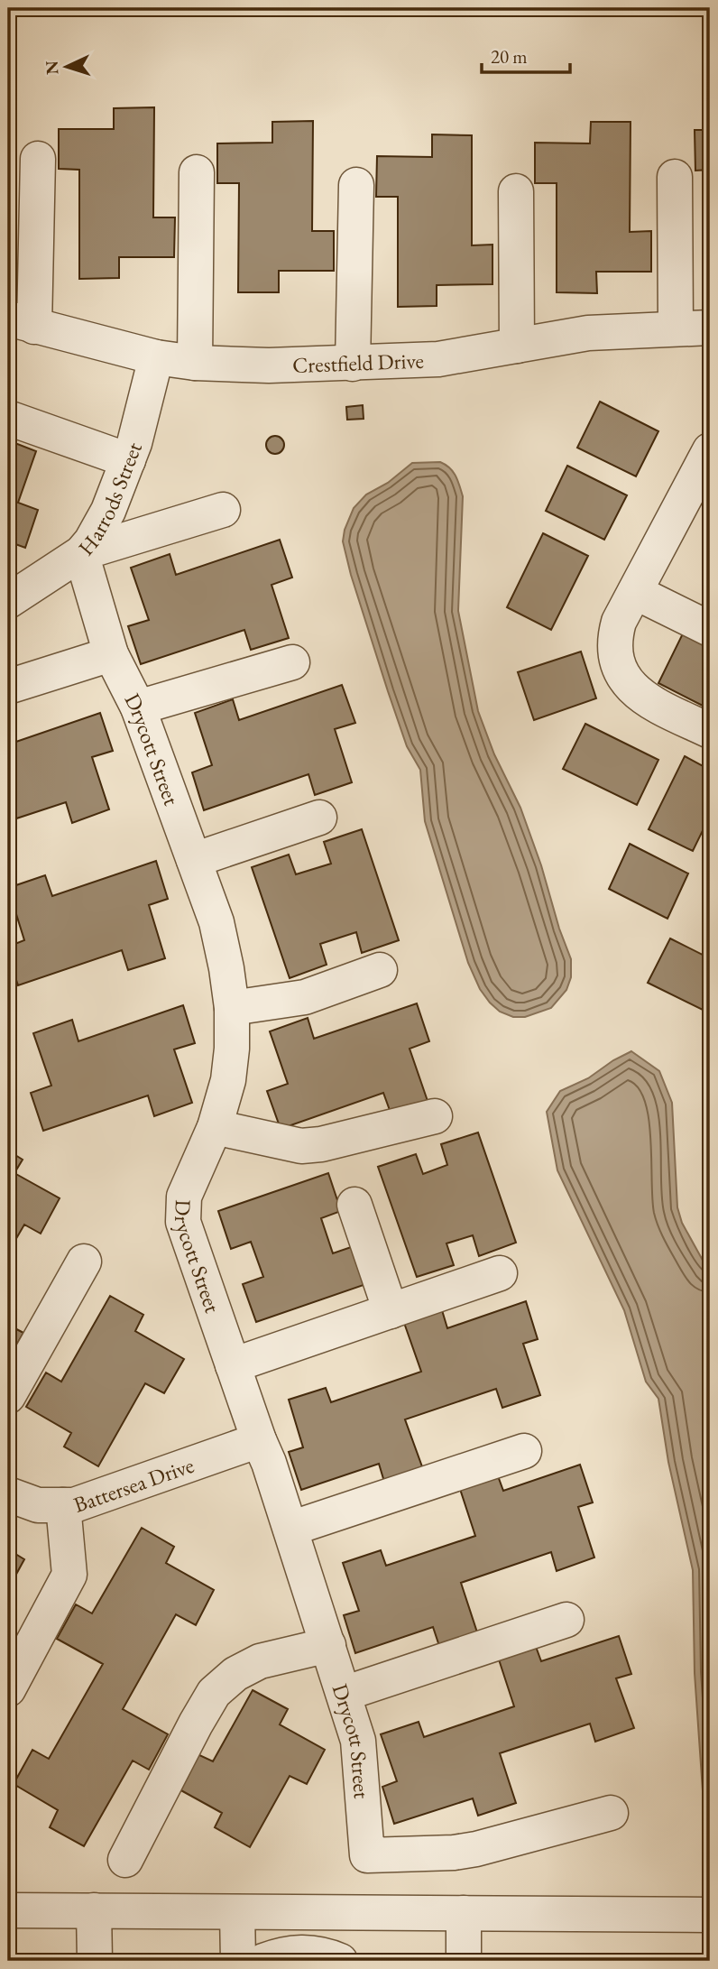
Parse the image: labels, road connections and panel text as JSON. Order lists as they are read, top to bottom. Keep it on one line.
{"streets":{"street":["Crestfield Drive","Harrods Street","Drycott Street","Battersea Drive"]},"crossings":[["Crestfield Drive","Harrods Street"],["Harrods Street","Drycott Street"],["Drycott Street","Battersea Drive"]],"scale_bar":"20 m","north":"left"}
